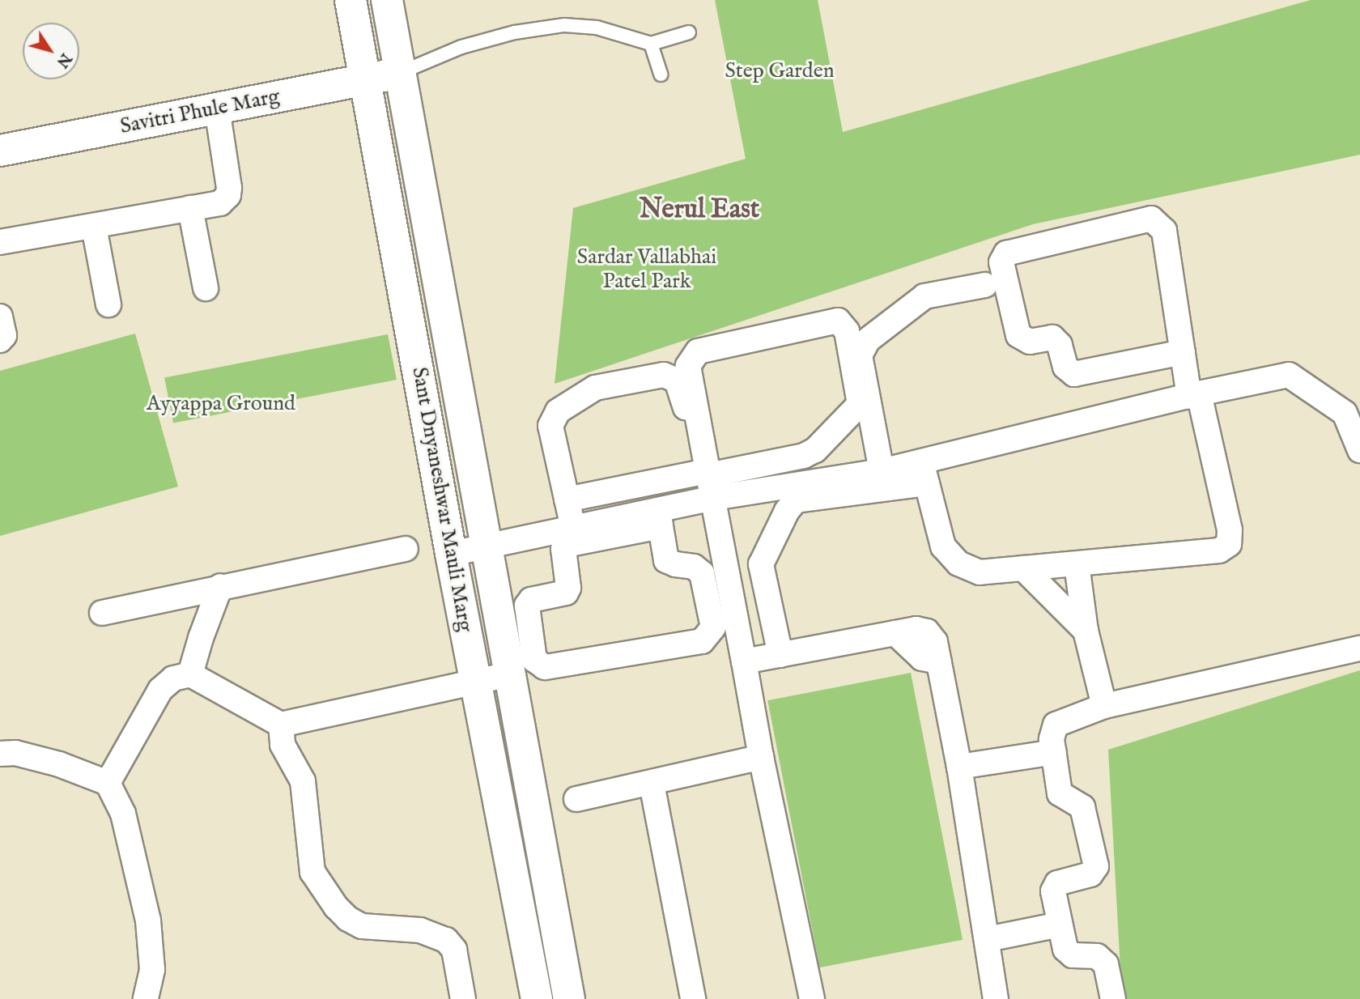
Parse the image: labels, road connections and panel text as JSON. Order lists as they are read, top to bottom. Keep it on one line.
{"streets":{"street":["Savitri Phule Marg","Sant Dnyaneshwar Mauli Marg"]},"crossings":[["Savitri Phule Marg","Sant Dnyaneshwar Mauli Marg"]],"districts":["Nerul East"],"parks":["Step Garden","Sardar Vallabhai Patel Park","Ayyappa Ground"],"north":"bottom right"}
